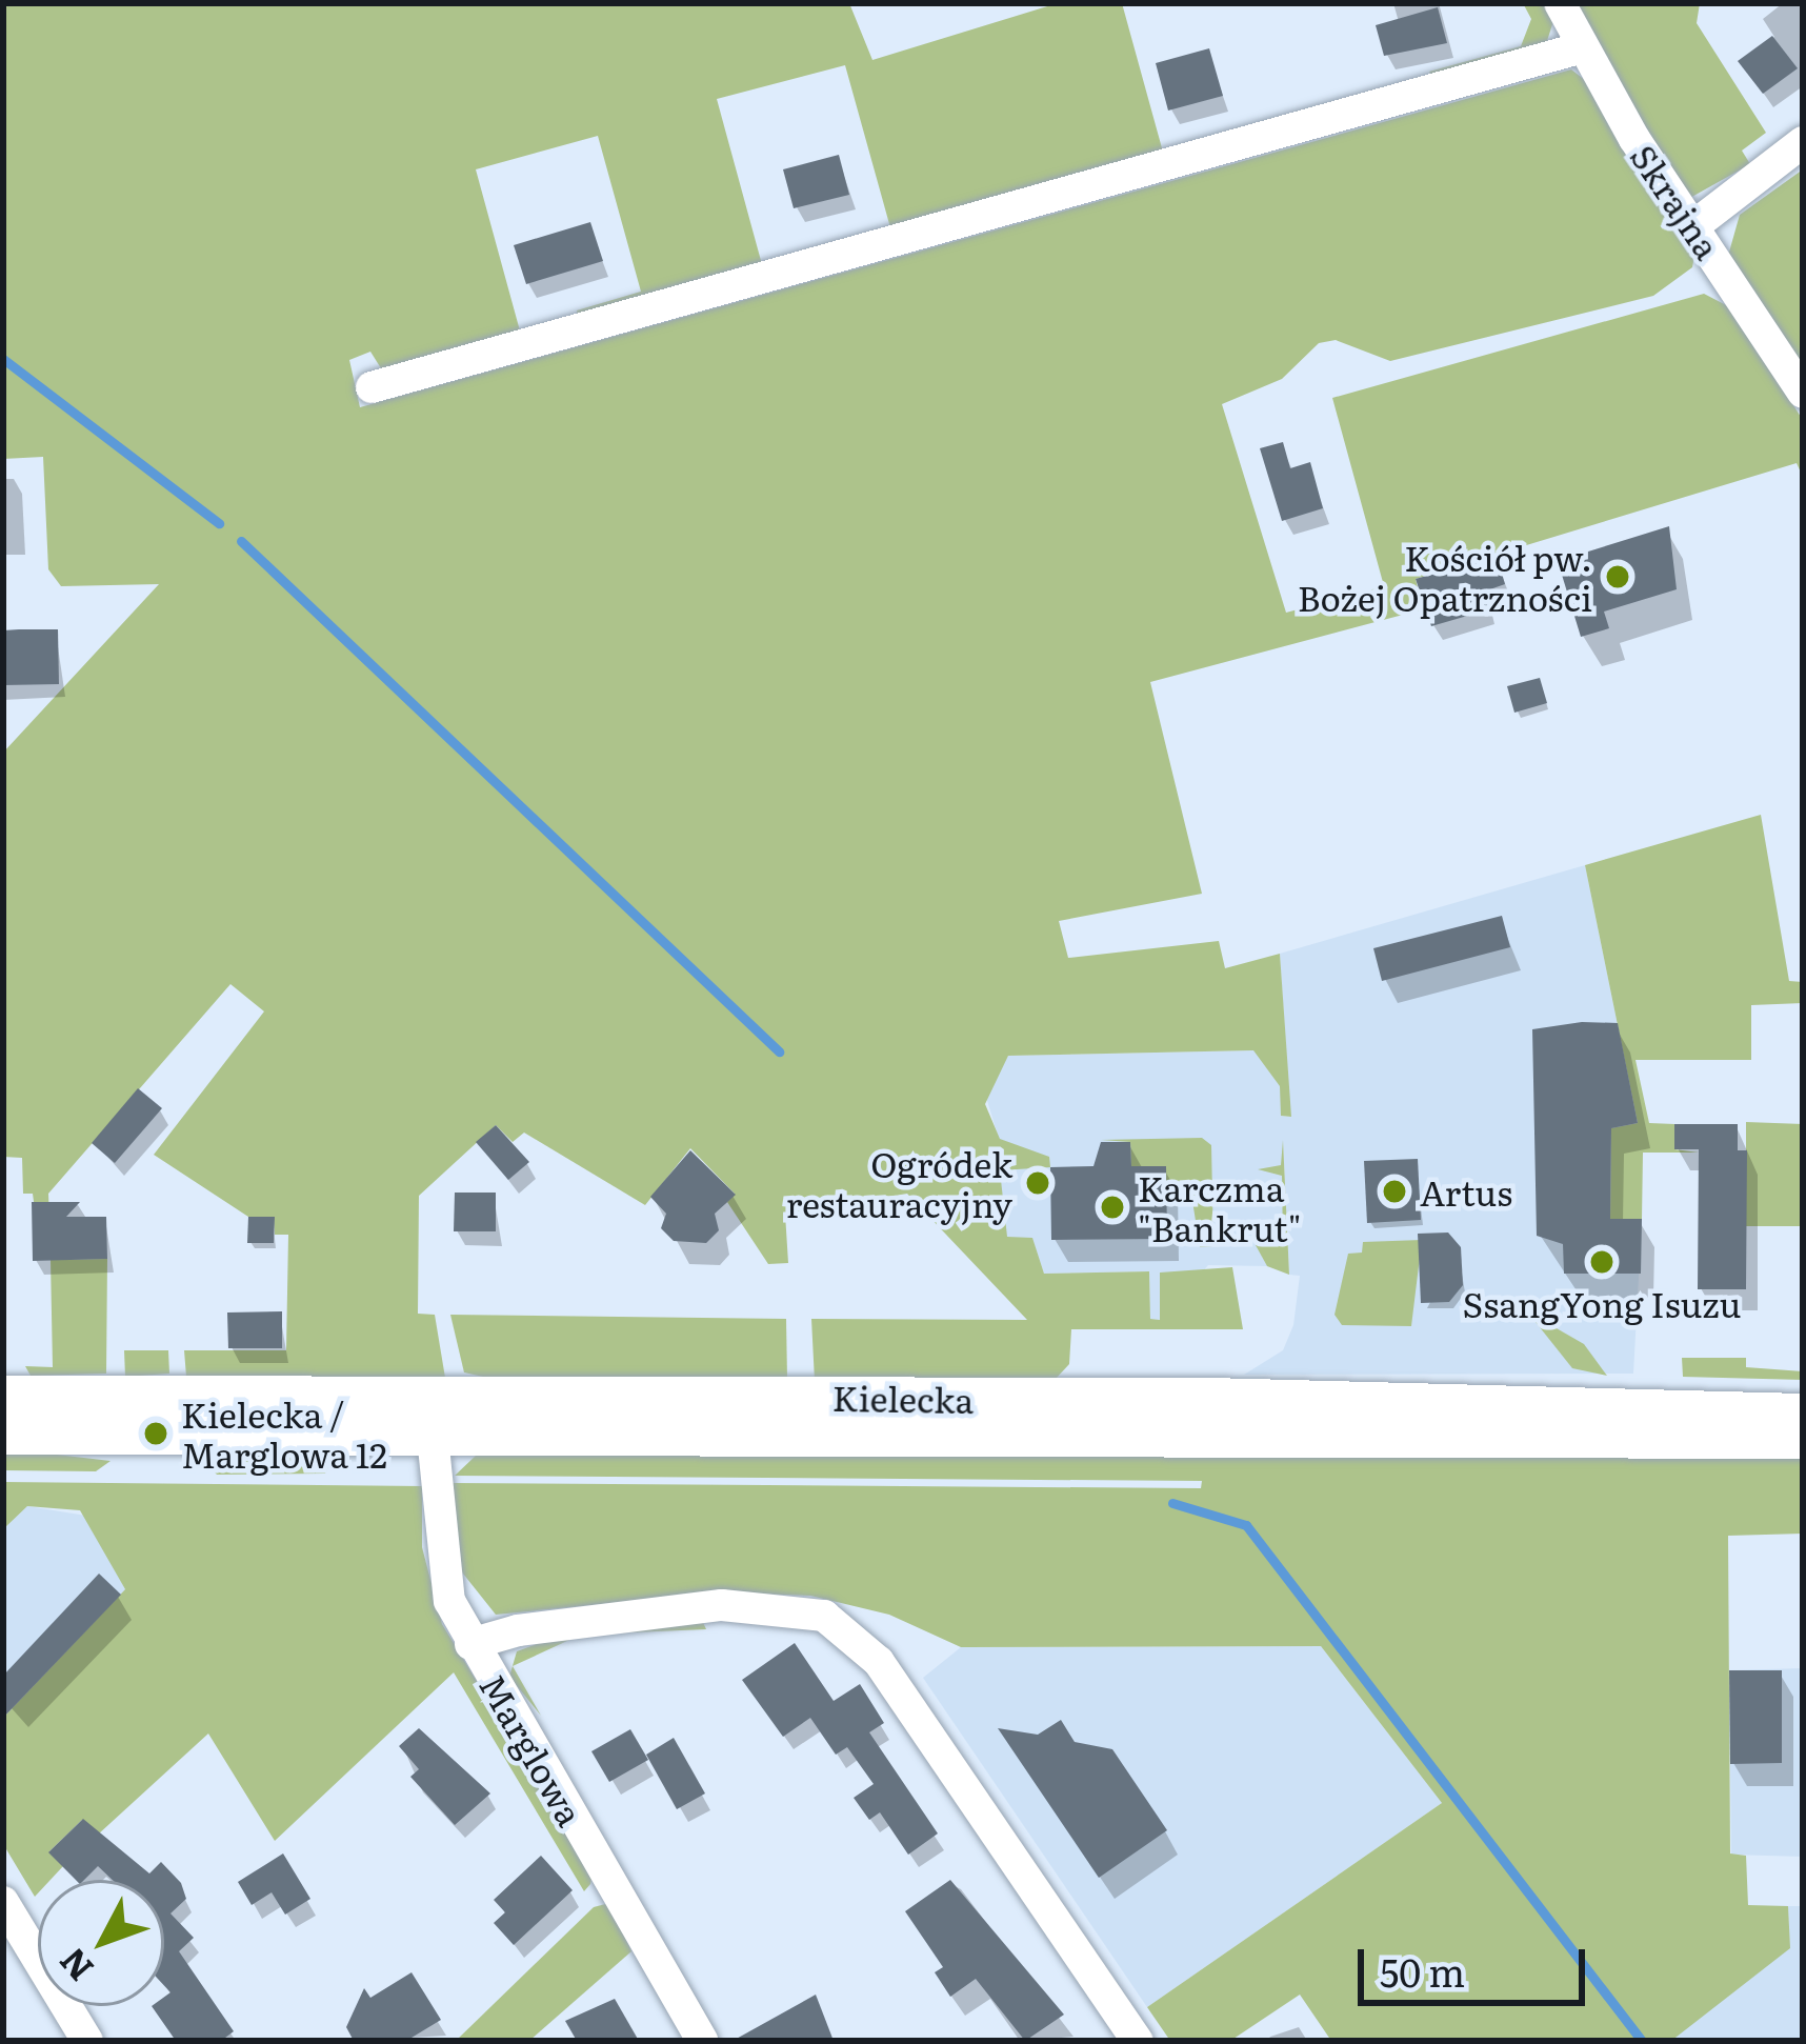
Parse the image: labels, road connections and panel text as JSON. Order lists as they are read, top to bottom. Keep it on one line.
{"streets":{"main road":["Kielecka"],"street":["Skrajna","Marglowa"]},"crossings":[["Kielecka","Marglowa"]],"places":["Kościół pw. Bożej Opatrzności","Ogródek restauracyjny","Artus","Karczma \"Bankrut\"","SsangYong Isuzu","Kielecka / Marglowa 12"],"scale_bar":"50 m","north":"bottom left"}
